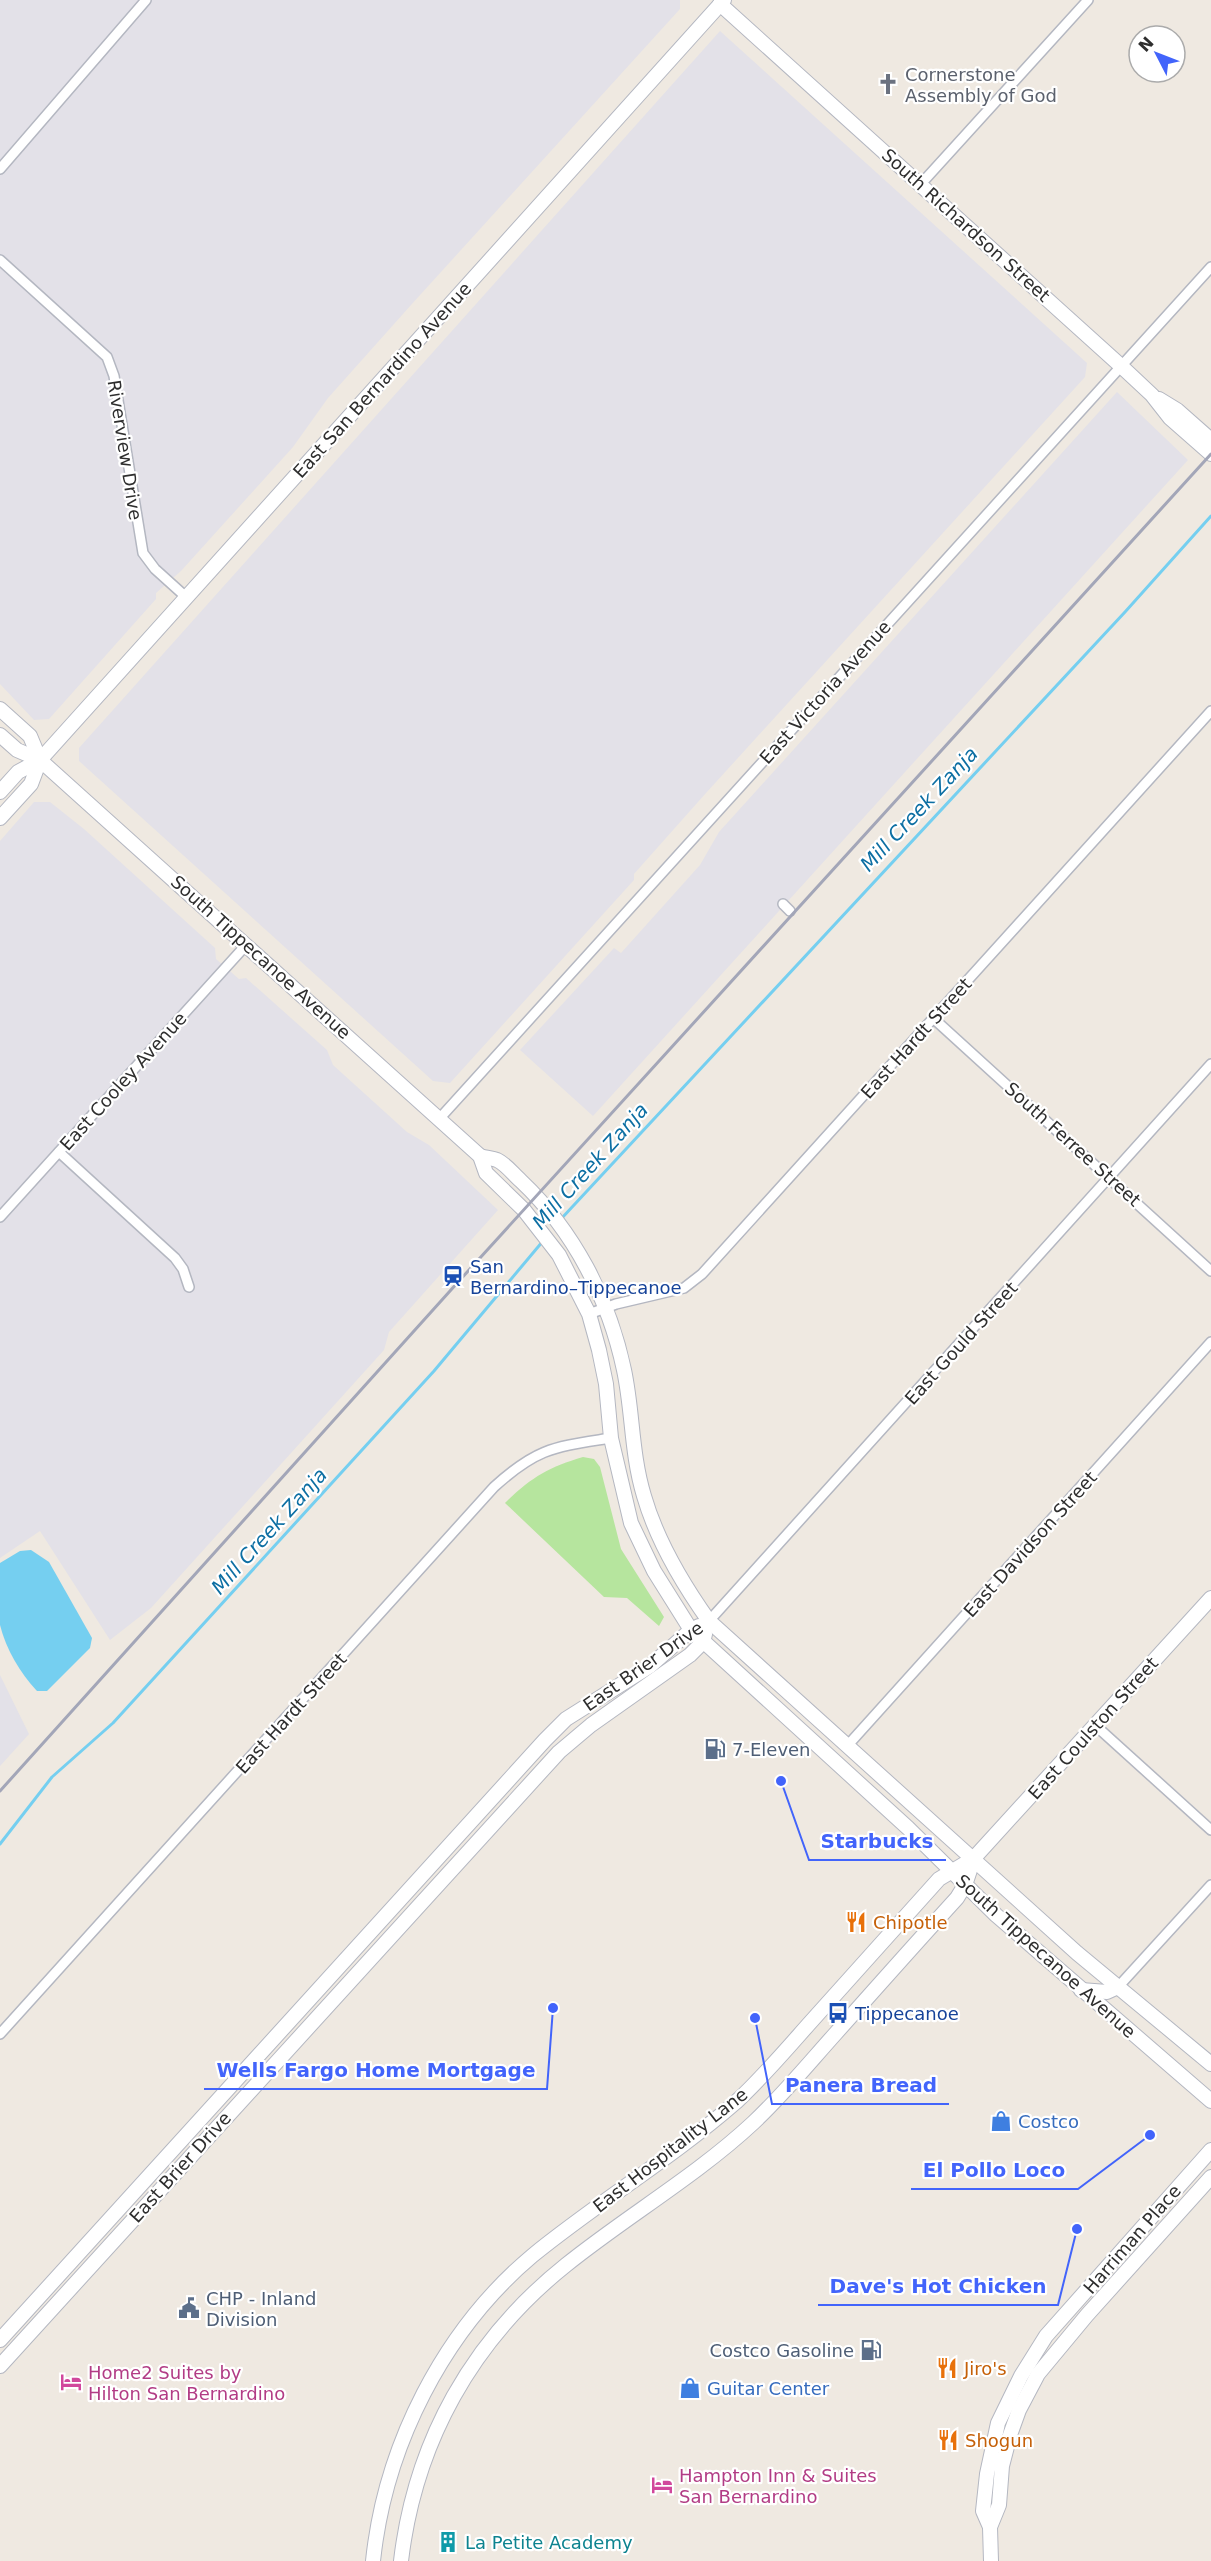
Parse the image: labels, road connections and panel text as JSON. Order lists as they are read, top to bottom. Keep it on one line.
{"streets":{"main road":["South Richardson Street","East San Bernardino Avenue","South Tippecanoe Avenue","East Brier Drive","East Coulston Street","East Hospitality Lane","Harriman Place"],"street":["Riverview Drive","East Victoria Avenue","East Hardt Street","East Cooley Avenue","South Ferree Street","East Gould Street","East Davidson Street"]},"crossings":[["South Richardson Street","East San Bernardino Avenue"],["South Richardson Street","East Victoria Avenue"],["East San Bernardino Avenue","Riverview Drive"],["East San Bernardino Avenue","South Tippecanoe Avenue"],["East Victoria Avenue","South Tippecanoe Avenue"],["South Tippecanoe Avenue","East Hardt Street"],["South Tippecanoe Avenue","East Cooley Avenue"],["South Tippecanoe Avenue","East Gould Street"],["South Tippecanoe Avenue","East Davidson Street"],["South Tippecanoe Avenue","East Brier Drive"],["South Tippecanoe Avenue","East Coulston Street"],["South Tippecanoe Avenue","East Hospitality Lane"],["East Hardt Street","South Ferree Street"],["South Ferree Street","East Gould Street"],["East Gould Street","East Brier Drive"],["East Coulston Street","East Hospitality Lane"]],"water":["Mill Creek Zanja"],"places":{"church":["Cornerstone Assembly of God"],"station":["San Bernardino–Tippecanoe"],"fuel station":["7-Eleven","Costco Gasoline"],"other":["Starbucks","Wells Fargo Home Mortgage","Panera Bread","El Pollo Loco","Dave's Hot Chicken"],"restaurant":["Chipotle","Jiro's","Shogun"],"bus stop":["Tippecanoe"],"shop":["Costco","Guitar Center"],"public building":["CHP - Inland Division"],"hotel":["Home2 Suites by Hilton San Bernardino","Hampton Inn & Suites San Bernardino"],"building":["La Petite Academy"]},"north":"top left"}
